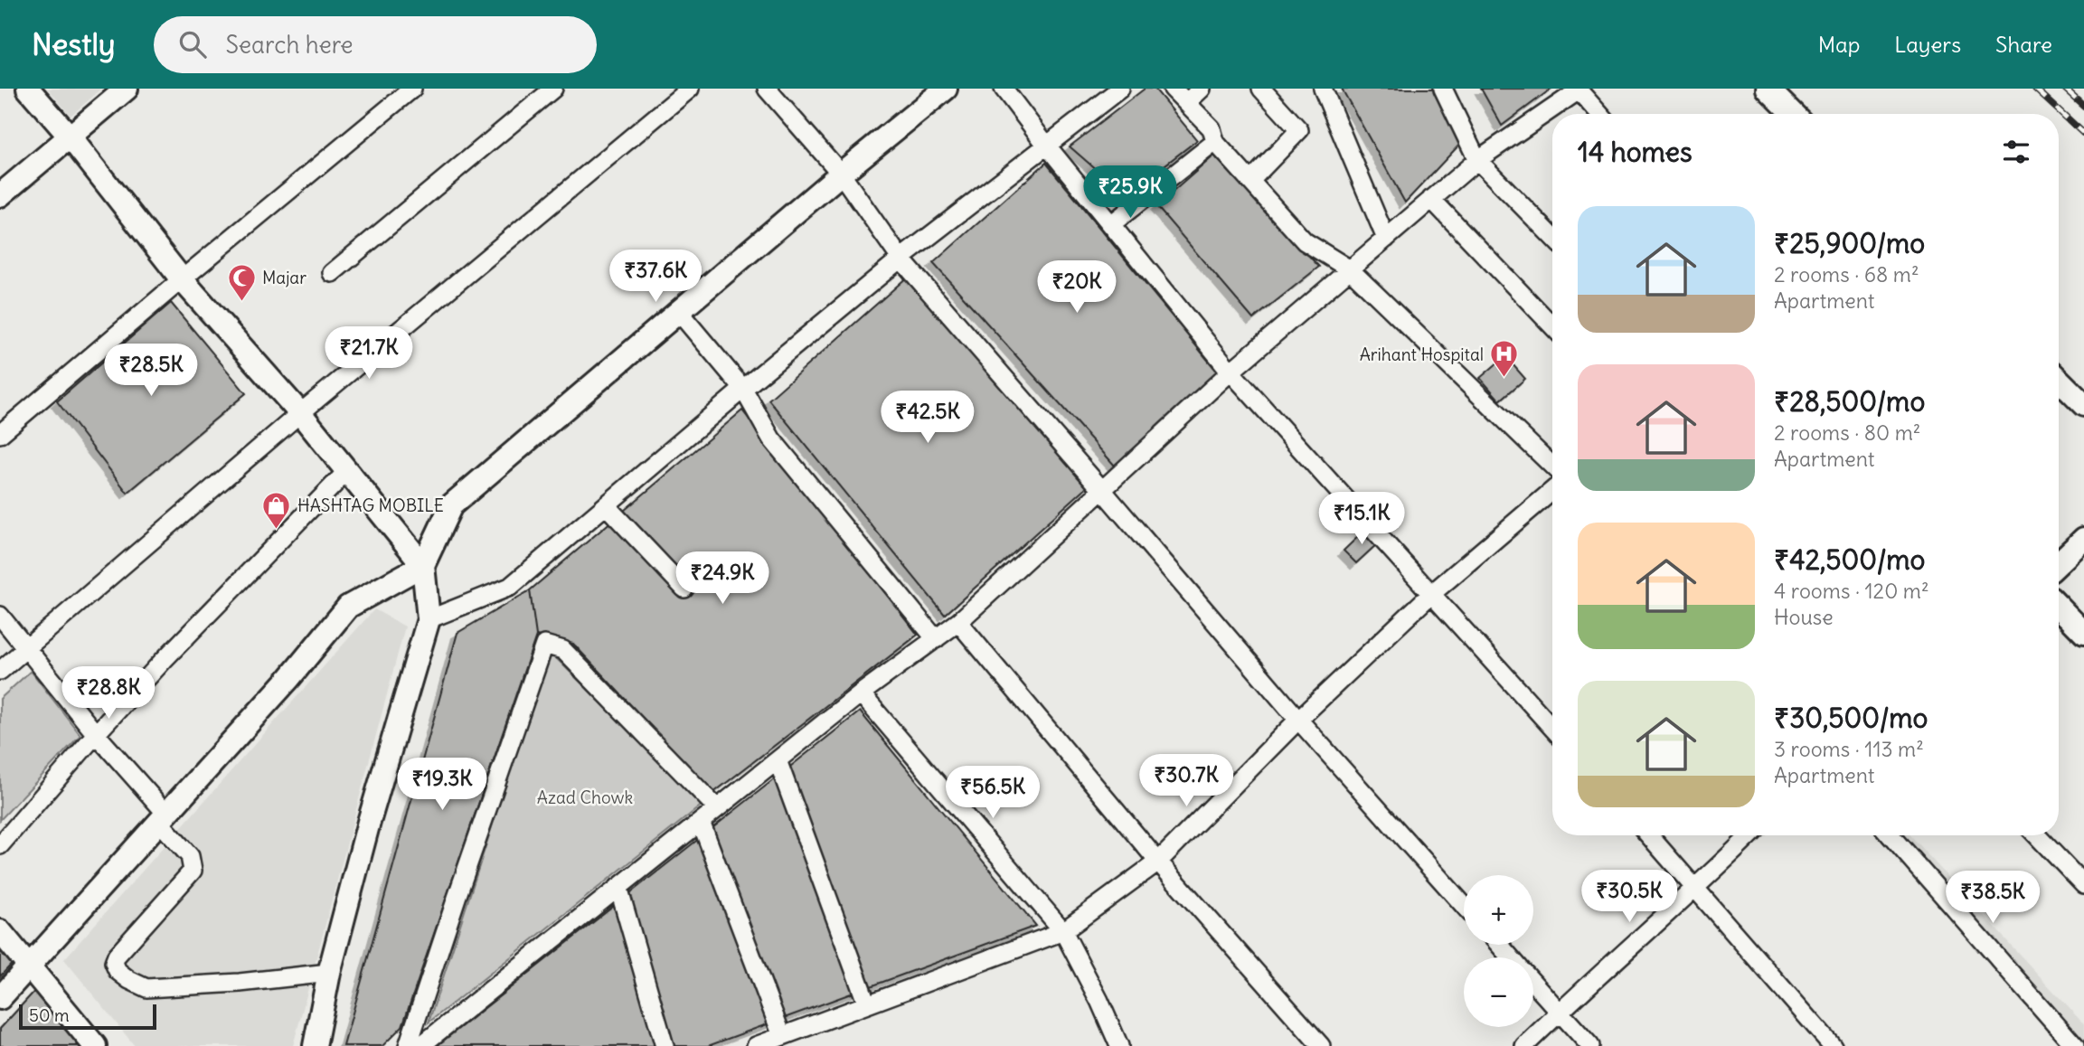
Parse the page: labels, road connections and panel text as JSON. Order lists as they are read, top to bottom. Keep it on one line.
{"parks":["Azad Chowk"],"places":{"mosque":["Majar"],"hospital":["Arihant Hospital"],"shop":["HASHTAG MOBILE"]},"scale_bar":"50 m","page":{"header":"Nestly","search":"Search here","nav":["Map","Layers","Share"],"heading":"14 homes","price":["₹25.9K","₹37.6K","₹20K","₹21.7K","₹28.5K","₹42.5K","₹15.1K","₹24.9K","₹28.8K","₹30.7K","₹19.3K","₹56.5K","₹30.5K","₹38.5K"],"list":[{"name":"₹25,900/mo","note":"2 rooms · 68 m² · Apartment"},{"name":"₹28,500/mo","note":"2 rooms · 80 m² · Apartment"},{"name":"₹42,500/mo","note":"4 rooms · 120 m² · House"},{"name":"₹30,500/mo","note":"3 rooms · 113 m² · Apartment"}],"map_buttons":["+","−"],"scale":"50 m"}}
